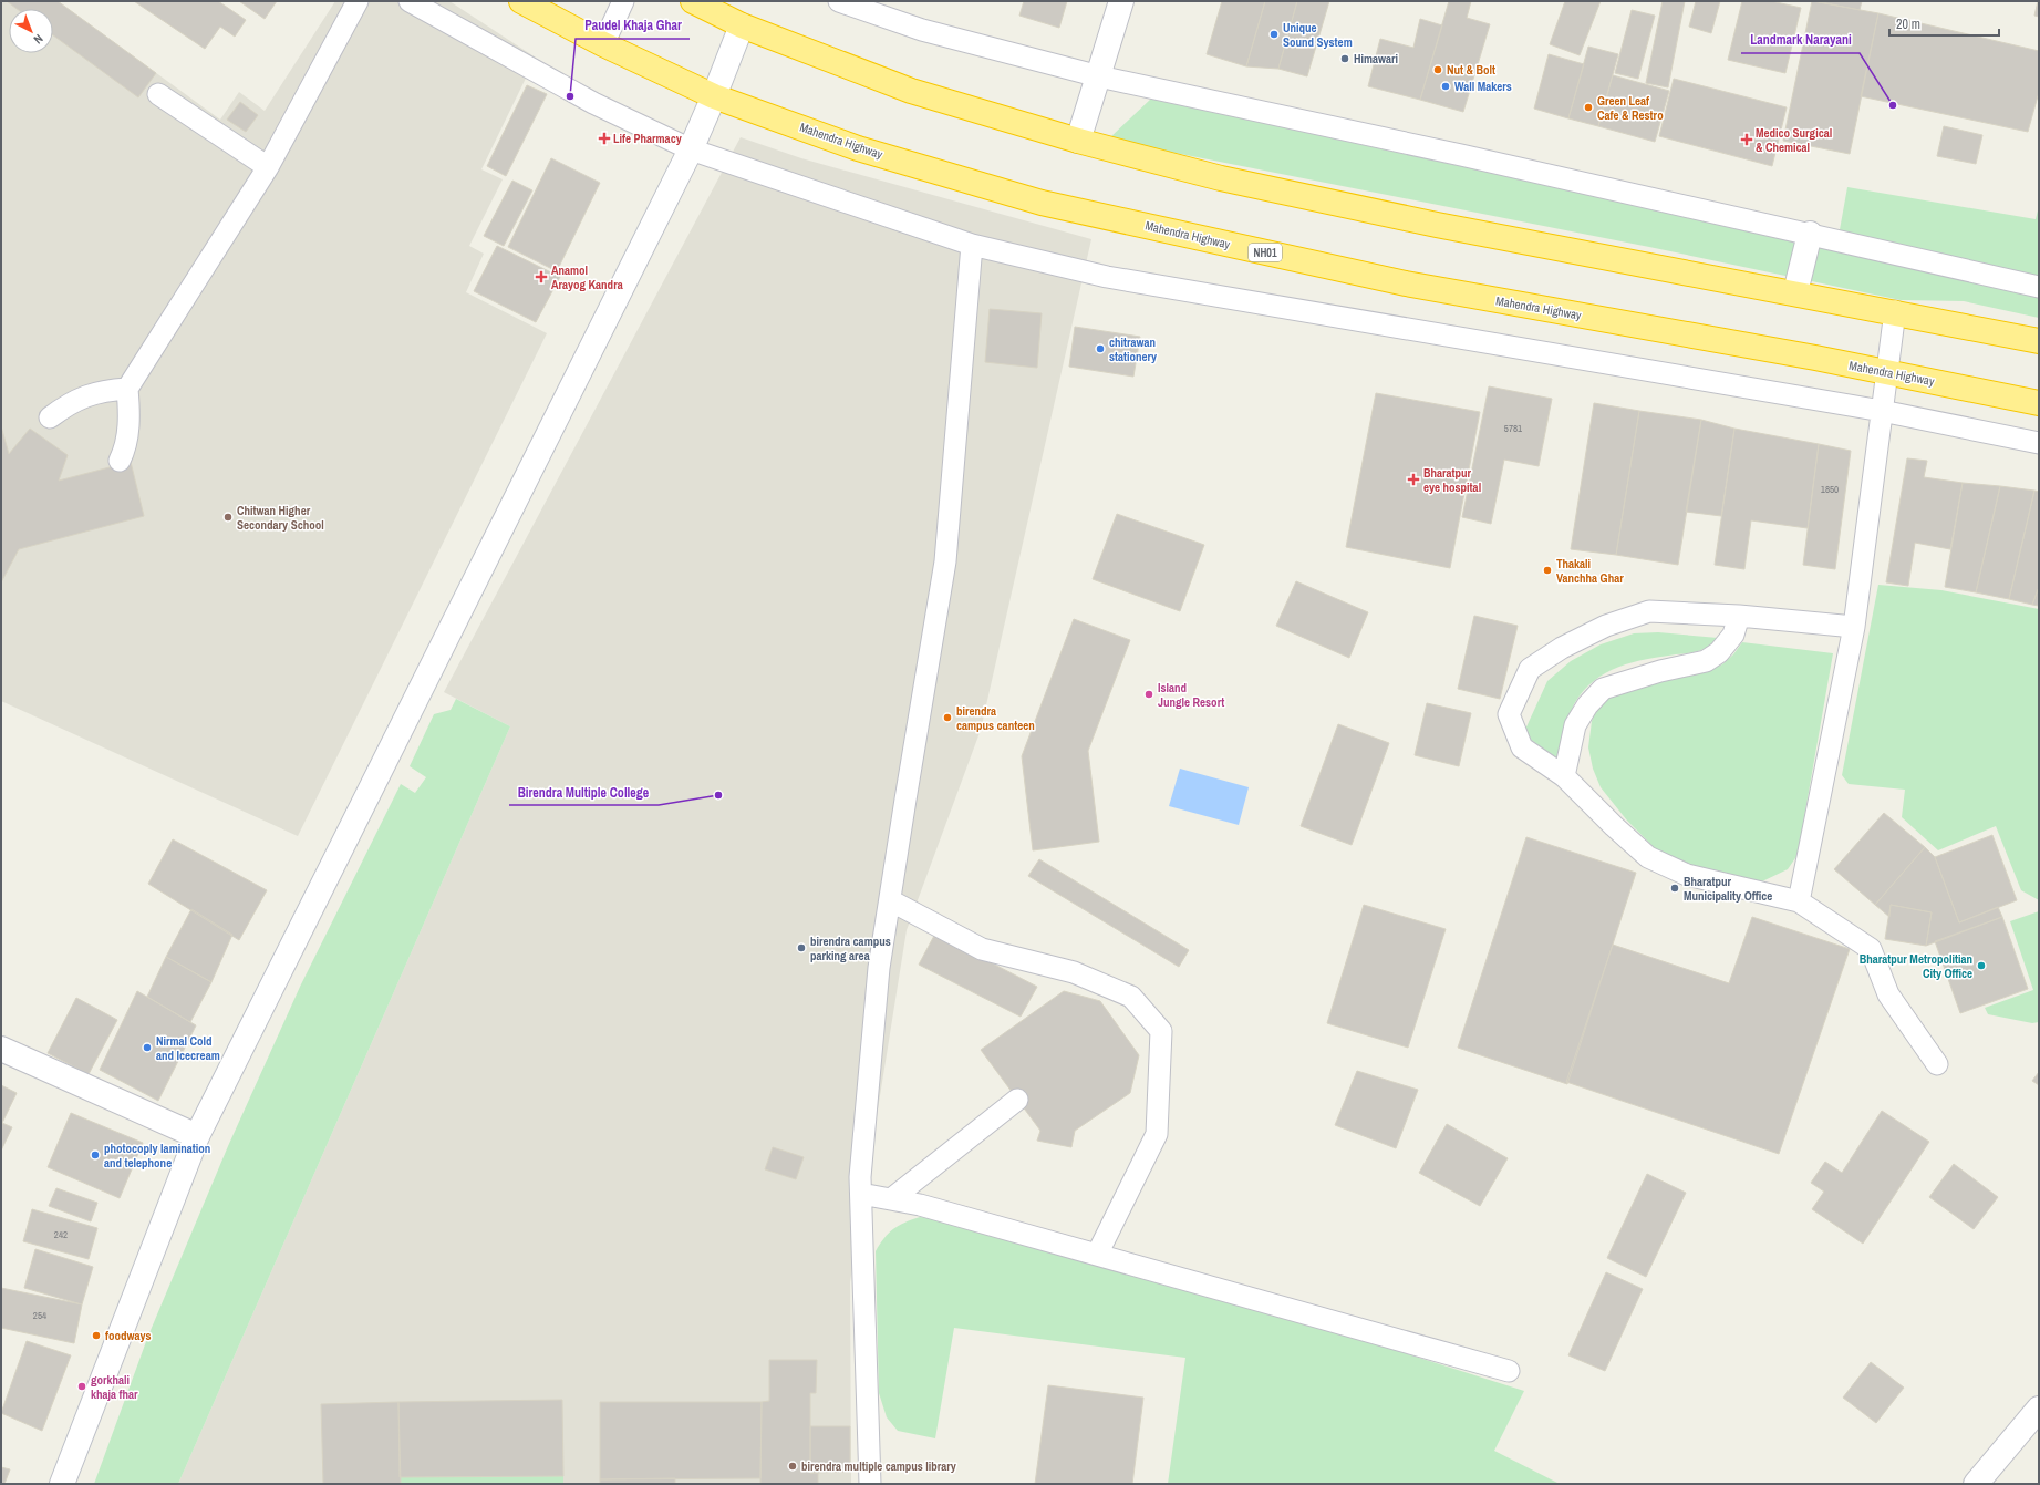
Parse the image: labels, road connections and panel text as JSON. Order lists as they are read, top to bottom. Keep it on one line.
{"streets":{"highway":["Mahendra Highway","NH01"]},"places":{"other":["Unique Sound System","Himawari","Nut & Bolt","Wall Makers","Paudel Khaja Ghar","Landmark Narayani","Green Leaf Cafe & Restro","chitrawan stationery","Chitwan Higher Secondary School","Thakali Vanchha Ghar","Island Jungle Resort","birendra campus canteen","Birendra Multiple College","Bharatpur Municipality Office","birendra campus parking area","Bharatpur Metropolitian City Office","Nirmal Cold and Icecream","photocoply lamination and telephone","foodways","gorkhali khaja fhar","birendra multiple campus library"],"health":["Life Pharmacy","Medico Surgical & Chemical","Anamol Arayog Kandra","Bharatpur eye hospital"]},"house_numbers":["5781","1850","242","254"],"scale_bar":"20 m","north":"bottom right"}
